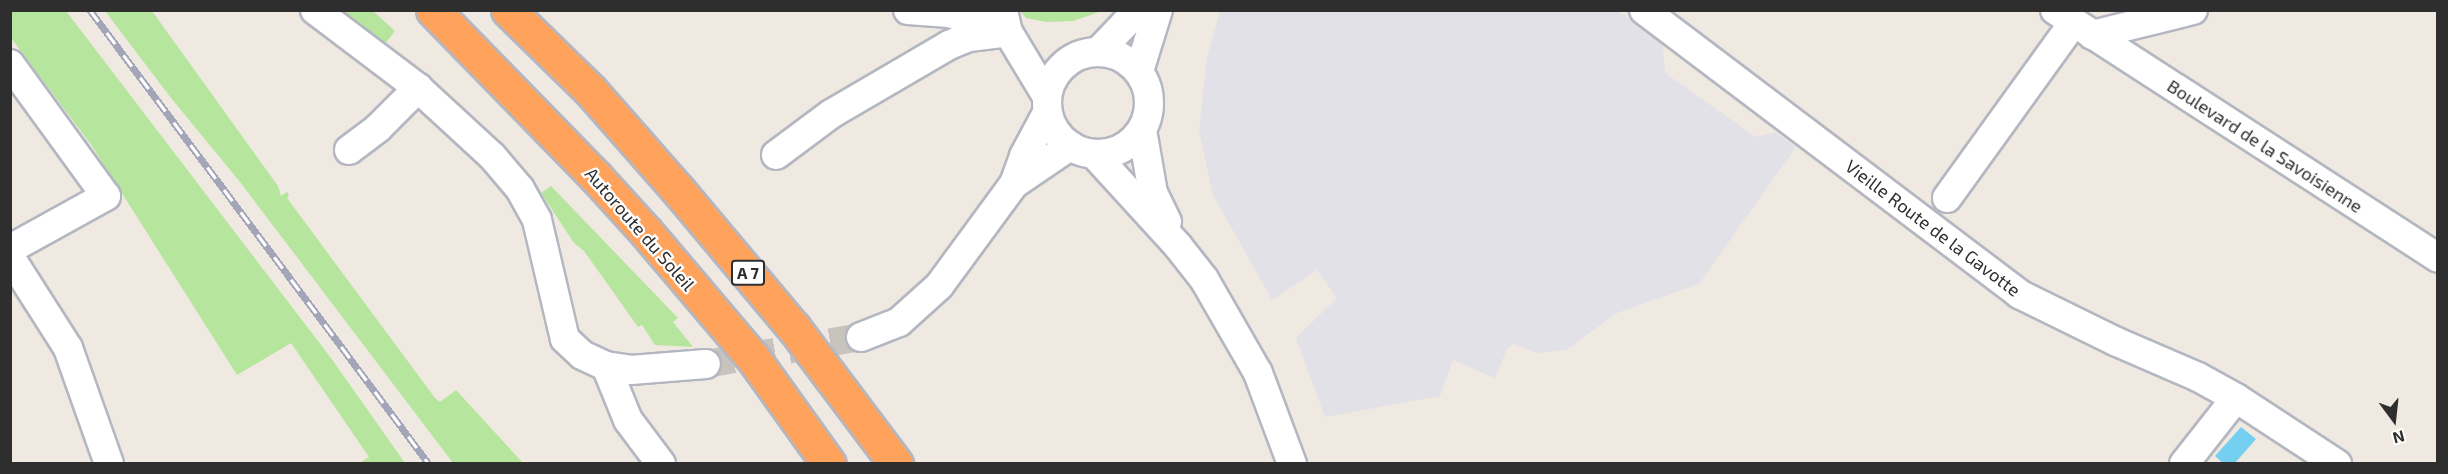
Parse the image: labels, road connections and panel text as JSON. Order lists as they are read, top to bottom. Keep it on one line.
{"streets":{"highway":["Autoroute du Soleil","A 7"],"street":["Boulevard de la Savoisienne","Vieille Route de la Gavotte"]},"north":"bottom"}
